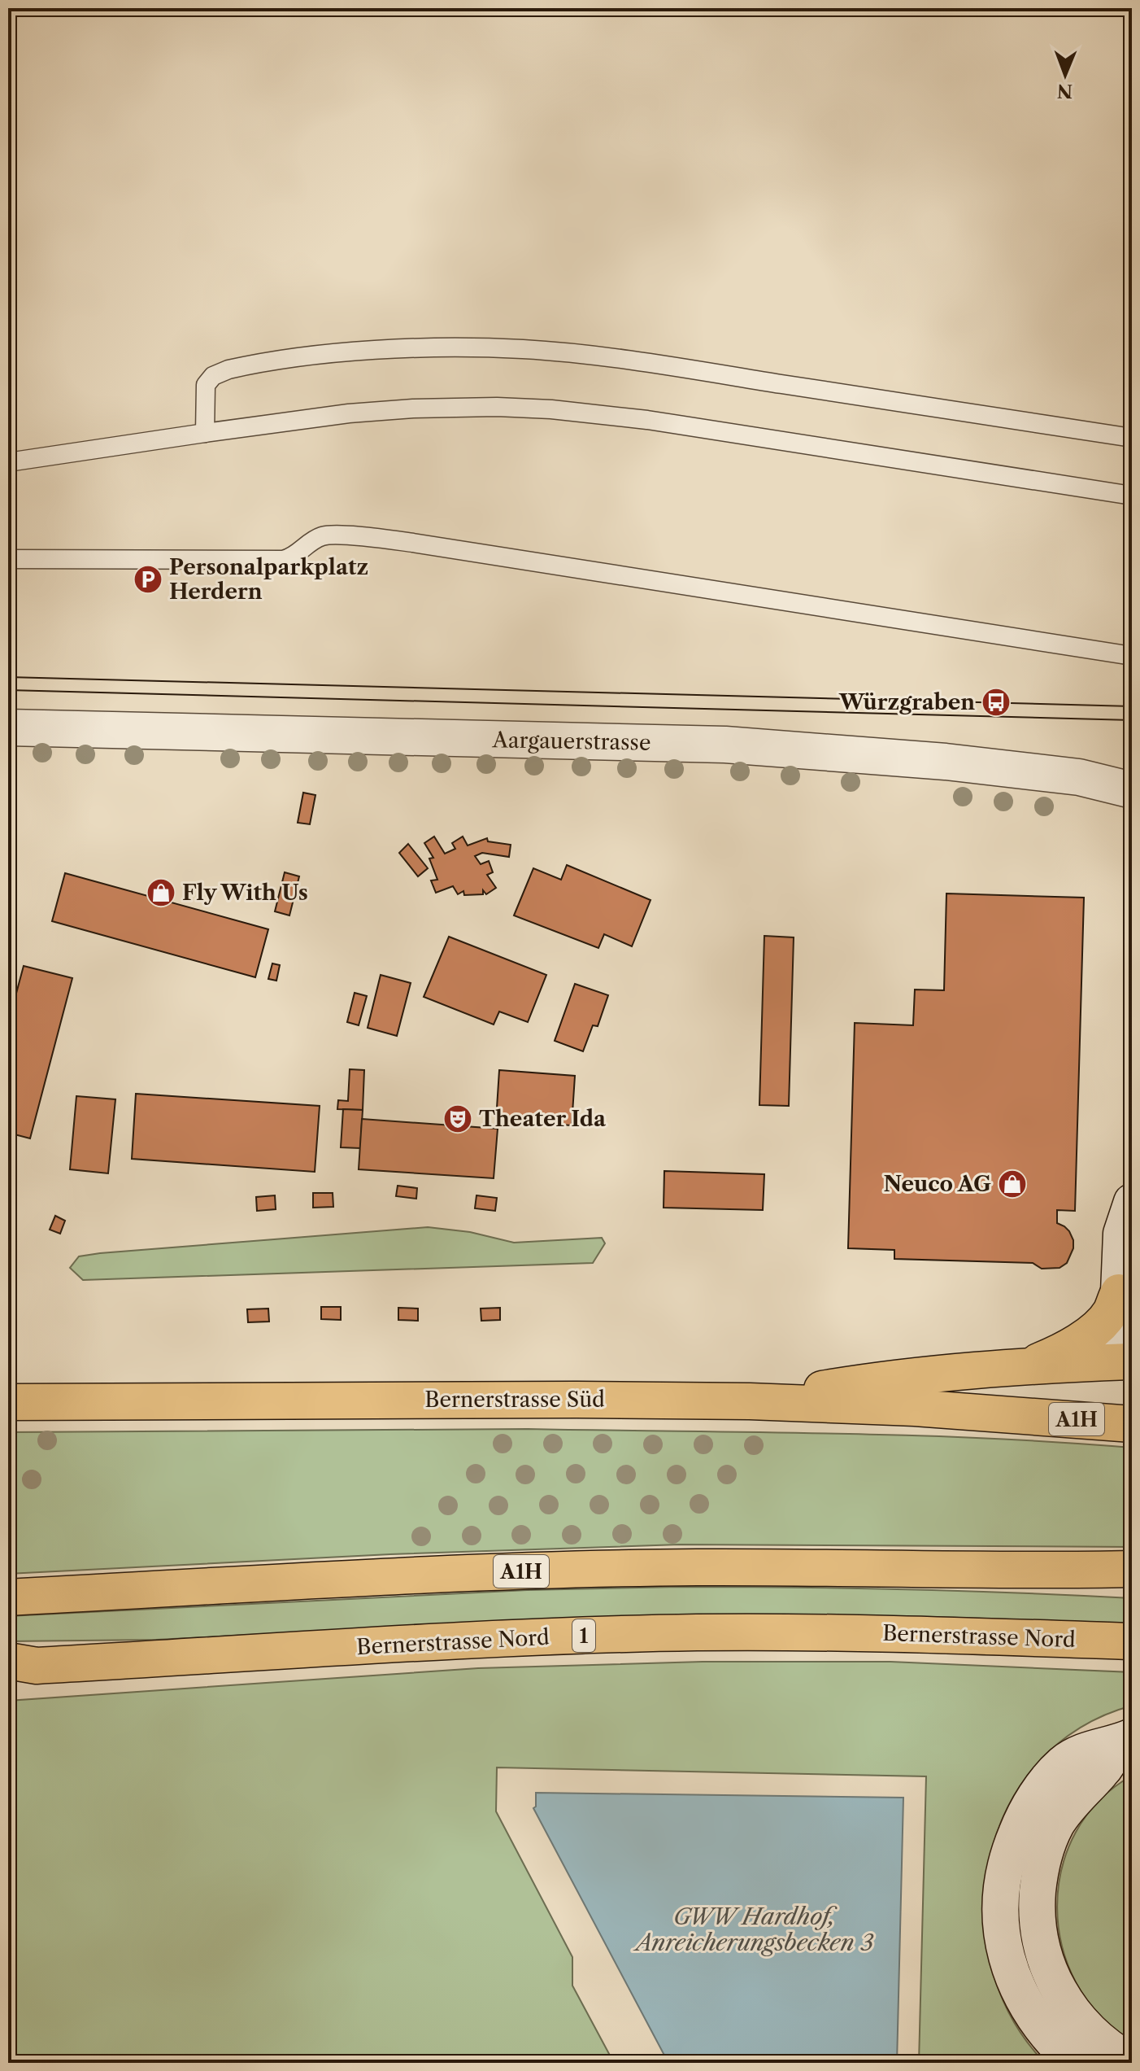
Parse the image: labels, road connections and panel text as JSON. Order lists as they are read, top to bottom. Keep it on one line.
{"streets":{"main road":["Bernerstrasse Süd","A1H","1","Bernerstrasse Nord"],"street":["Aargauerstrasse"]},"water":["GWW Hardhof, Anreicherungsbecken 3"],"places":{"parking":["Personalparkplatz Herdern"],"bus stop":["Würzgraben"],"shop":["Fly With Us","Neuco AG"],"theatre":["Theater Ida"]},"north":"bottom"}
